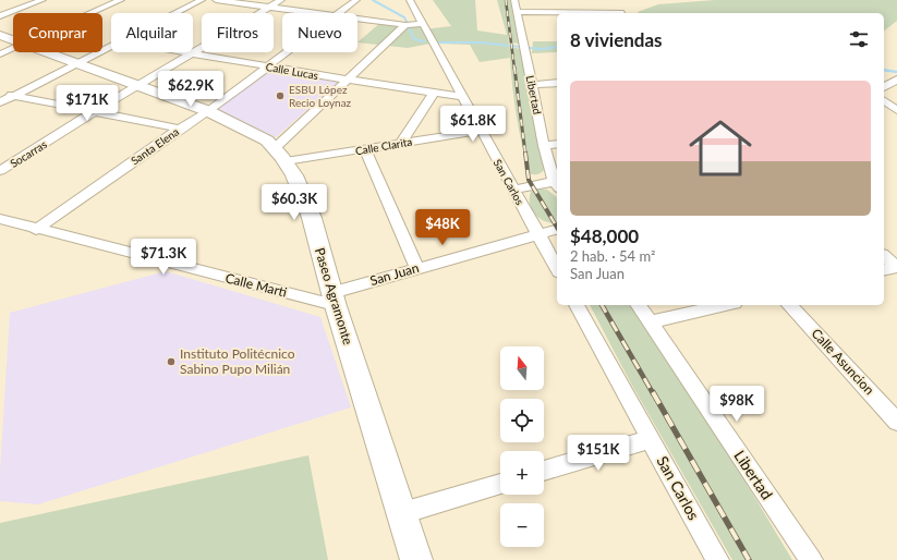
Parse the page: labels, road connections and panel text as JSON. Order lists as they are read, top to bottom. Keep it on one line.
{"streets":{"street":["Calle Lucas","Libertad","Santa Elena","Calle Clarita","Socarras","San Carlos","San Juan","Calle Marti","Paseo Agramonte","Calle Asuncion"]},"crossings":[["Calle Lucas","Santa Elena"],["Calle Lucas","Socarras"],["Calle Lucas","San Carlos"],["Santa Elena","Calle Marti"],["Santa Elena","Paseo Agramonte"],["Calle Clarita","San Carlos"],["Calle Clarita","Paseo Agramonte"],["Socarras","Paseo Agramonte"],["San Carlos","San Juan"],["San Juan","Calle Marti"],["San Juan","Paseo Agramonte"],["Calle Marti","Paseo Agramonte"]],"places":["ESBU López Recio Loynaz","Instituto Politécnico Sabino Pupo Milián"],"north":"top","page":{"chip":["Comprar","Alquilar","Filtros","Nuevo"],"heading":"8 viviendas","list":[{"name":"$48,000","note":"2 hab. · 54 m² · San Juan"}],"price":["$62.9K","$171K","$61.8K","$60.3K","$48K","$71.3K","$98K","$151K"],"map_buttons":["+","−"]}}
